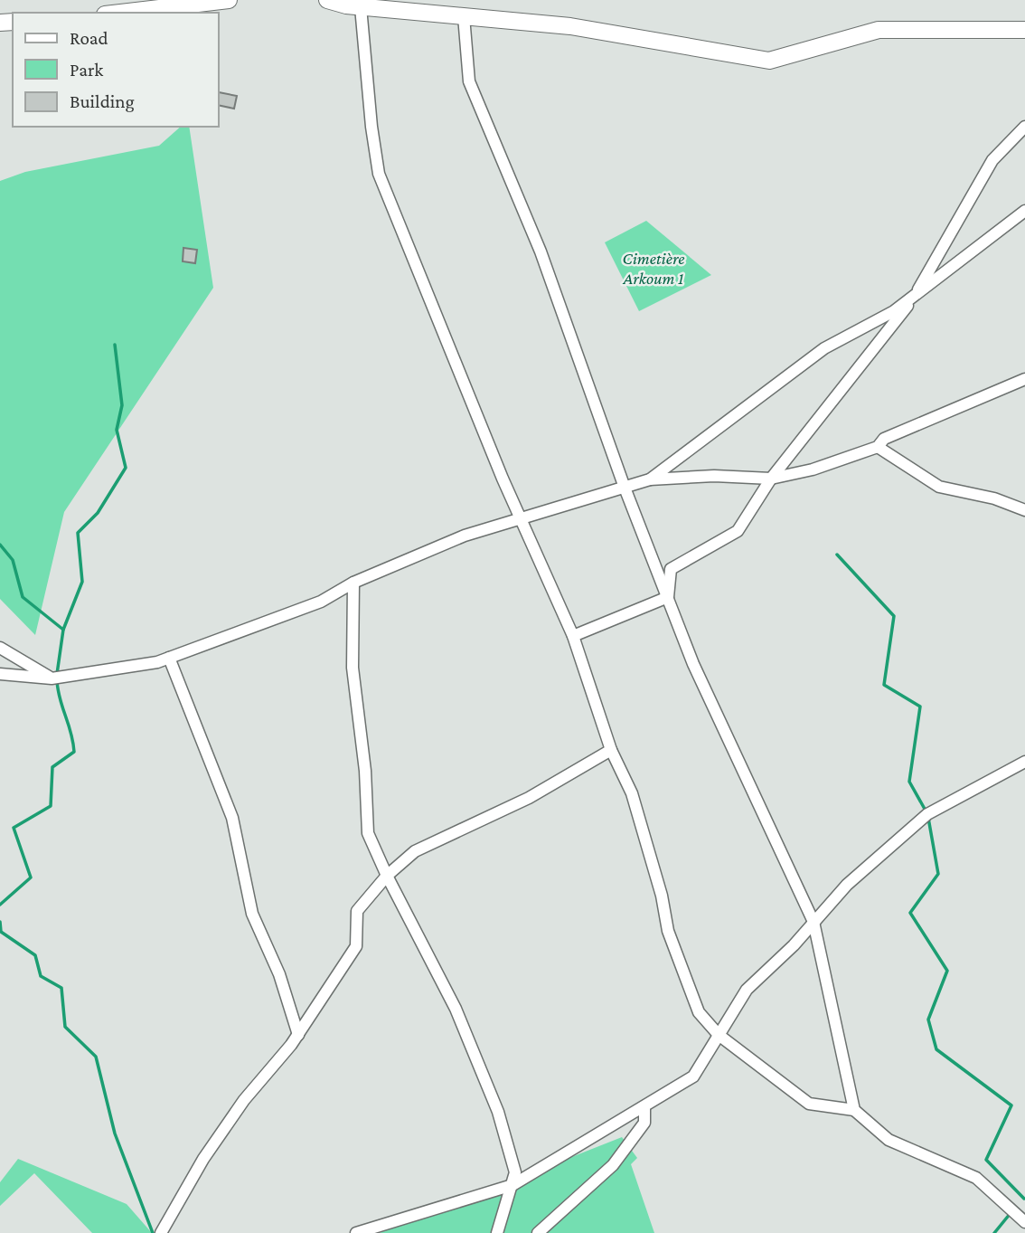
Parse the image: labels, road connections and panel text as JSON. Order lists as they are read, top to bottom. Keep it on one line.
{"parks":["Cimetière Arkoum 1"],"legend":["Road","Park","Building"]}
